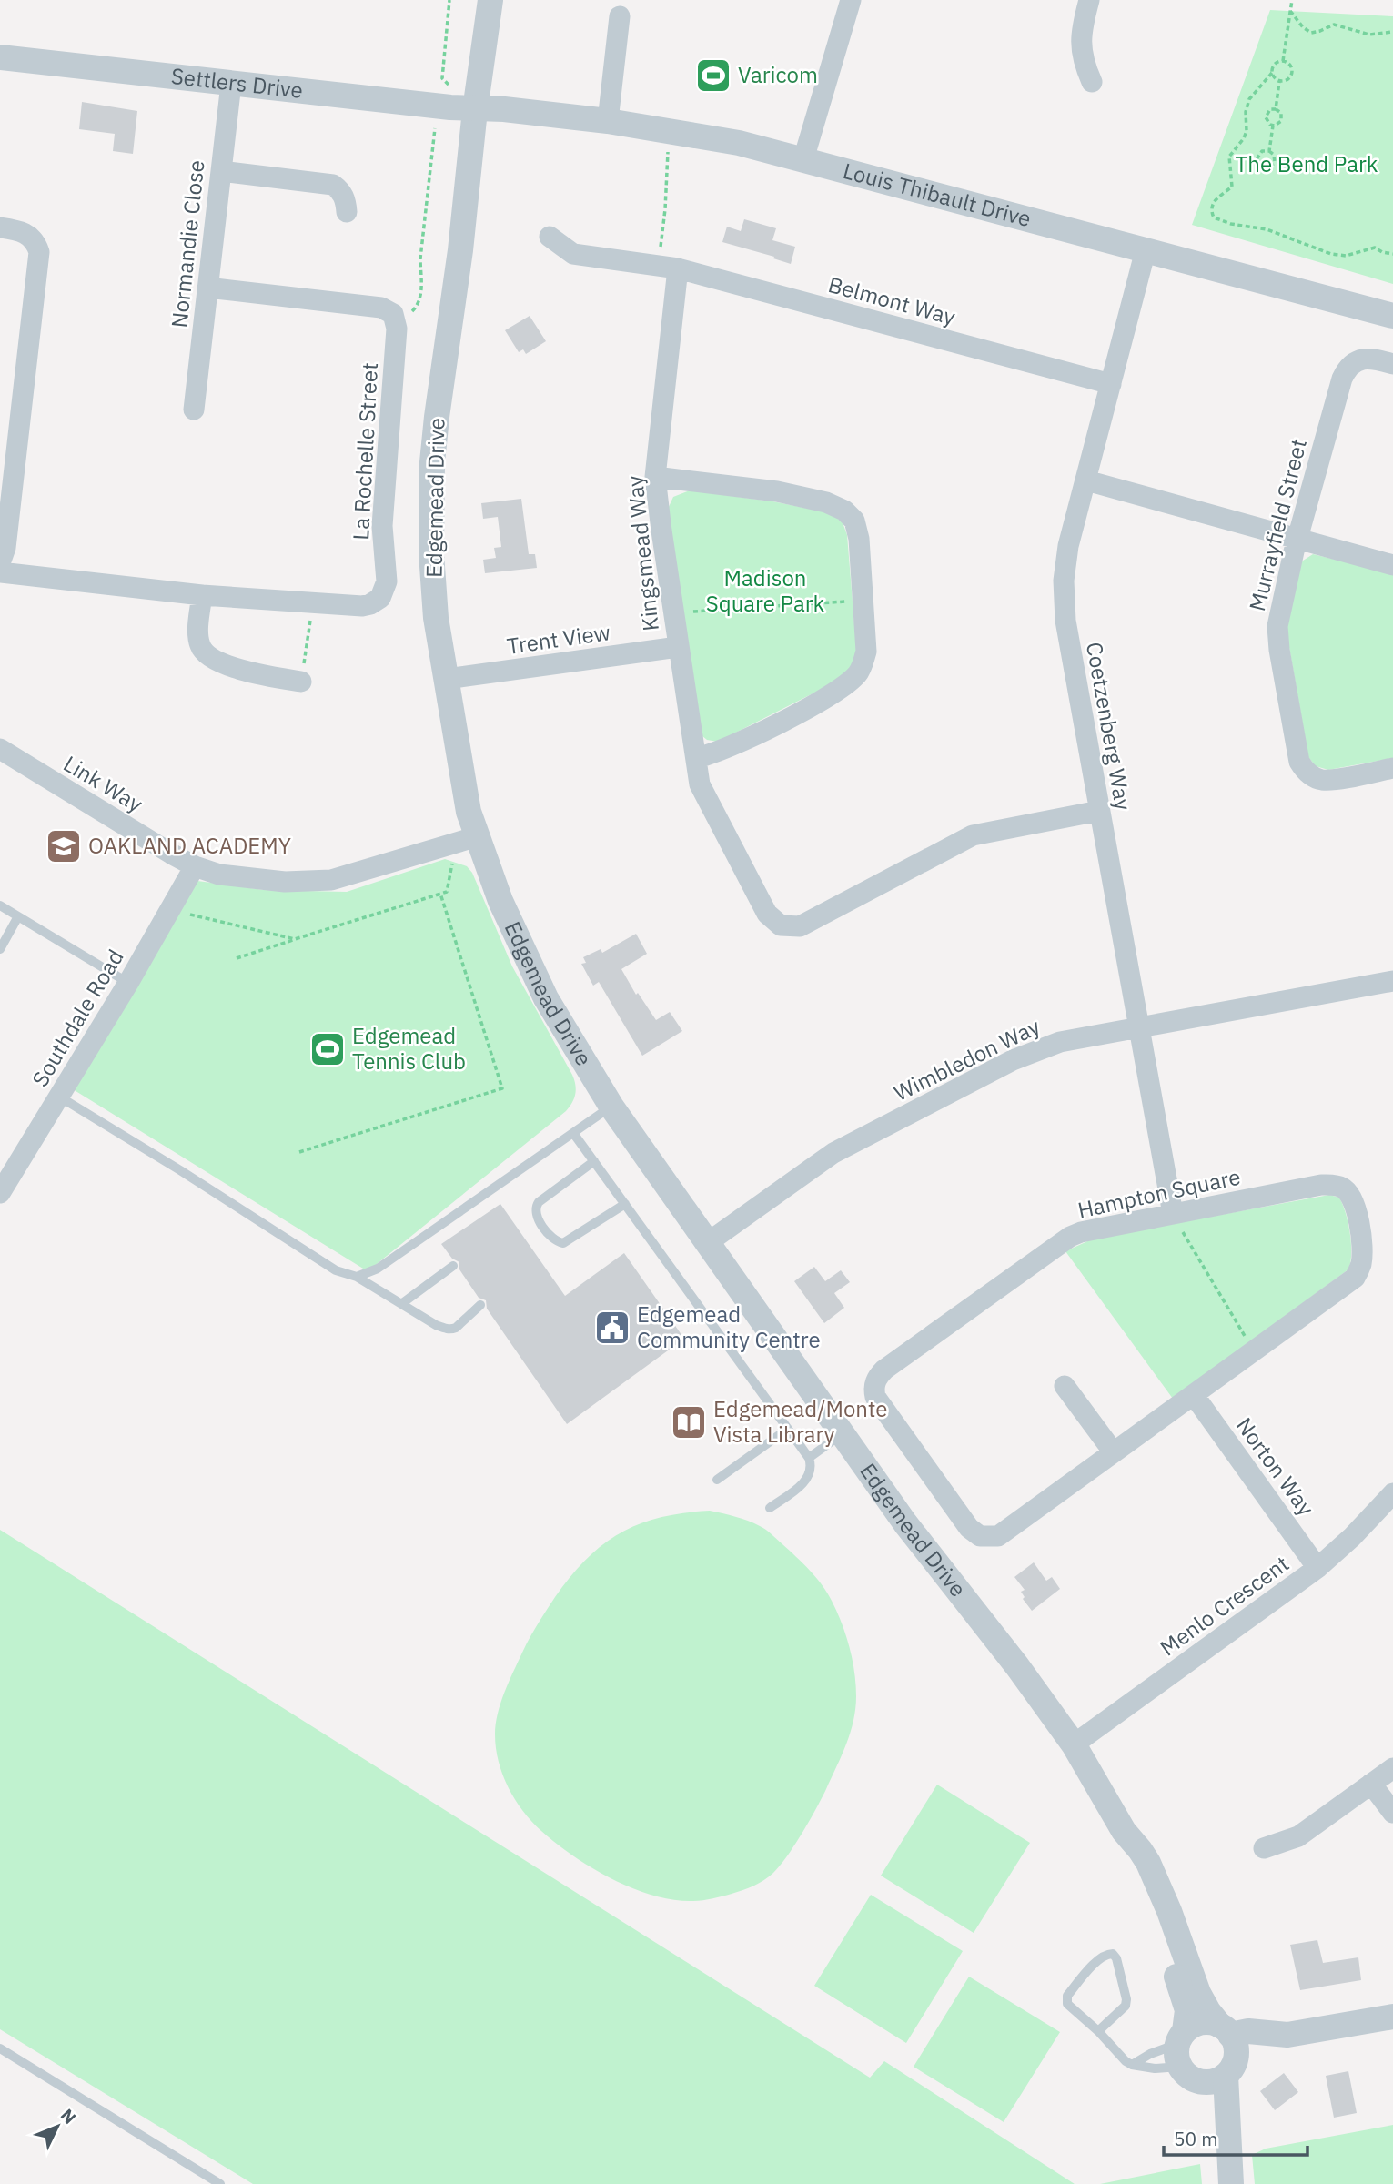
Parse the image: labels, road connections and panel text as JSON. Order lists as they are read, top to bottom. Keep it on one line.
{"streets":{"street":["Settlers Drive","Louis Thibault Drive","Normandie Close","Belmont Way","La Rochelle Street","Edgemead Drive","Murrayfield Street","Kingsmead Way","Trent View","Coetzenberg Way","Link Way","Southdale Road","Wimbledon Way","Hampton Square","Norton Way","Menlo Crescent"]},"crossings":[["Settlers Drive","Louis Thibault Drive"],["Settlers Drive","Normandie Close"],["Settlers Drive","Edgemead Drive"],["Louis Thibault Drive","Edgemead Drive"],["Louis Thibault Drive","Coetzenberg Way"],["Normandie Close","La Rochelle Street"],["Belmont Way","Kingsmead Way"],["Belmont Way","Coetzenberg Way"],["Edgemead Drive","Trent View"],["Edgemead Drive","Link Way"],["Edgemead Drive","Wimbledon Way"],["Edgemead Drive","Menlo Crescent"],["Kingsmead Way","Trent View"],["Kingsmead Way","Coetzenberg Way"],["Coetzenberg Way","Wimbledon Way"],["Coetzenberg Way","Hampton Square"],["Link Way","Southdale Road"],["Hampton Square","Norton Way"],["Norton Way","Menlo Crescent"]],"parks":["The Bend Park","Madison Square Park"],"places":{"sports":["Varicom","Edgemead Tennis Club"],"school or university":["OAKLAND ACADEMY"],"public building":["Edgemead Community Centre"],"library":["Edgemead/Monte Vista Library"]},"scale_bar":"50 m","north":"top right"}
